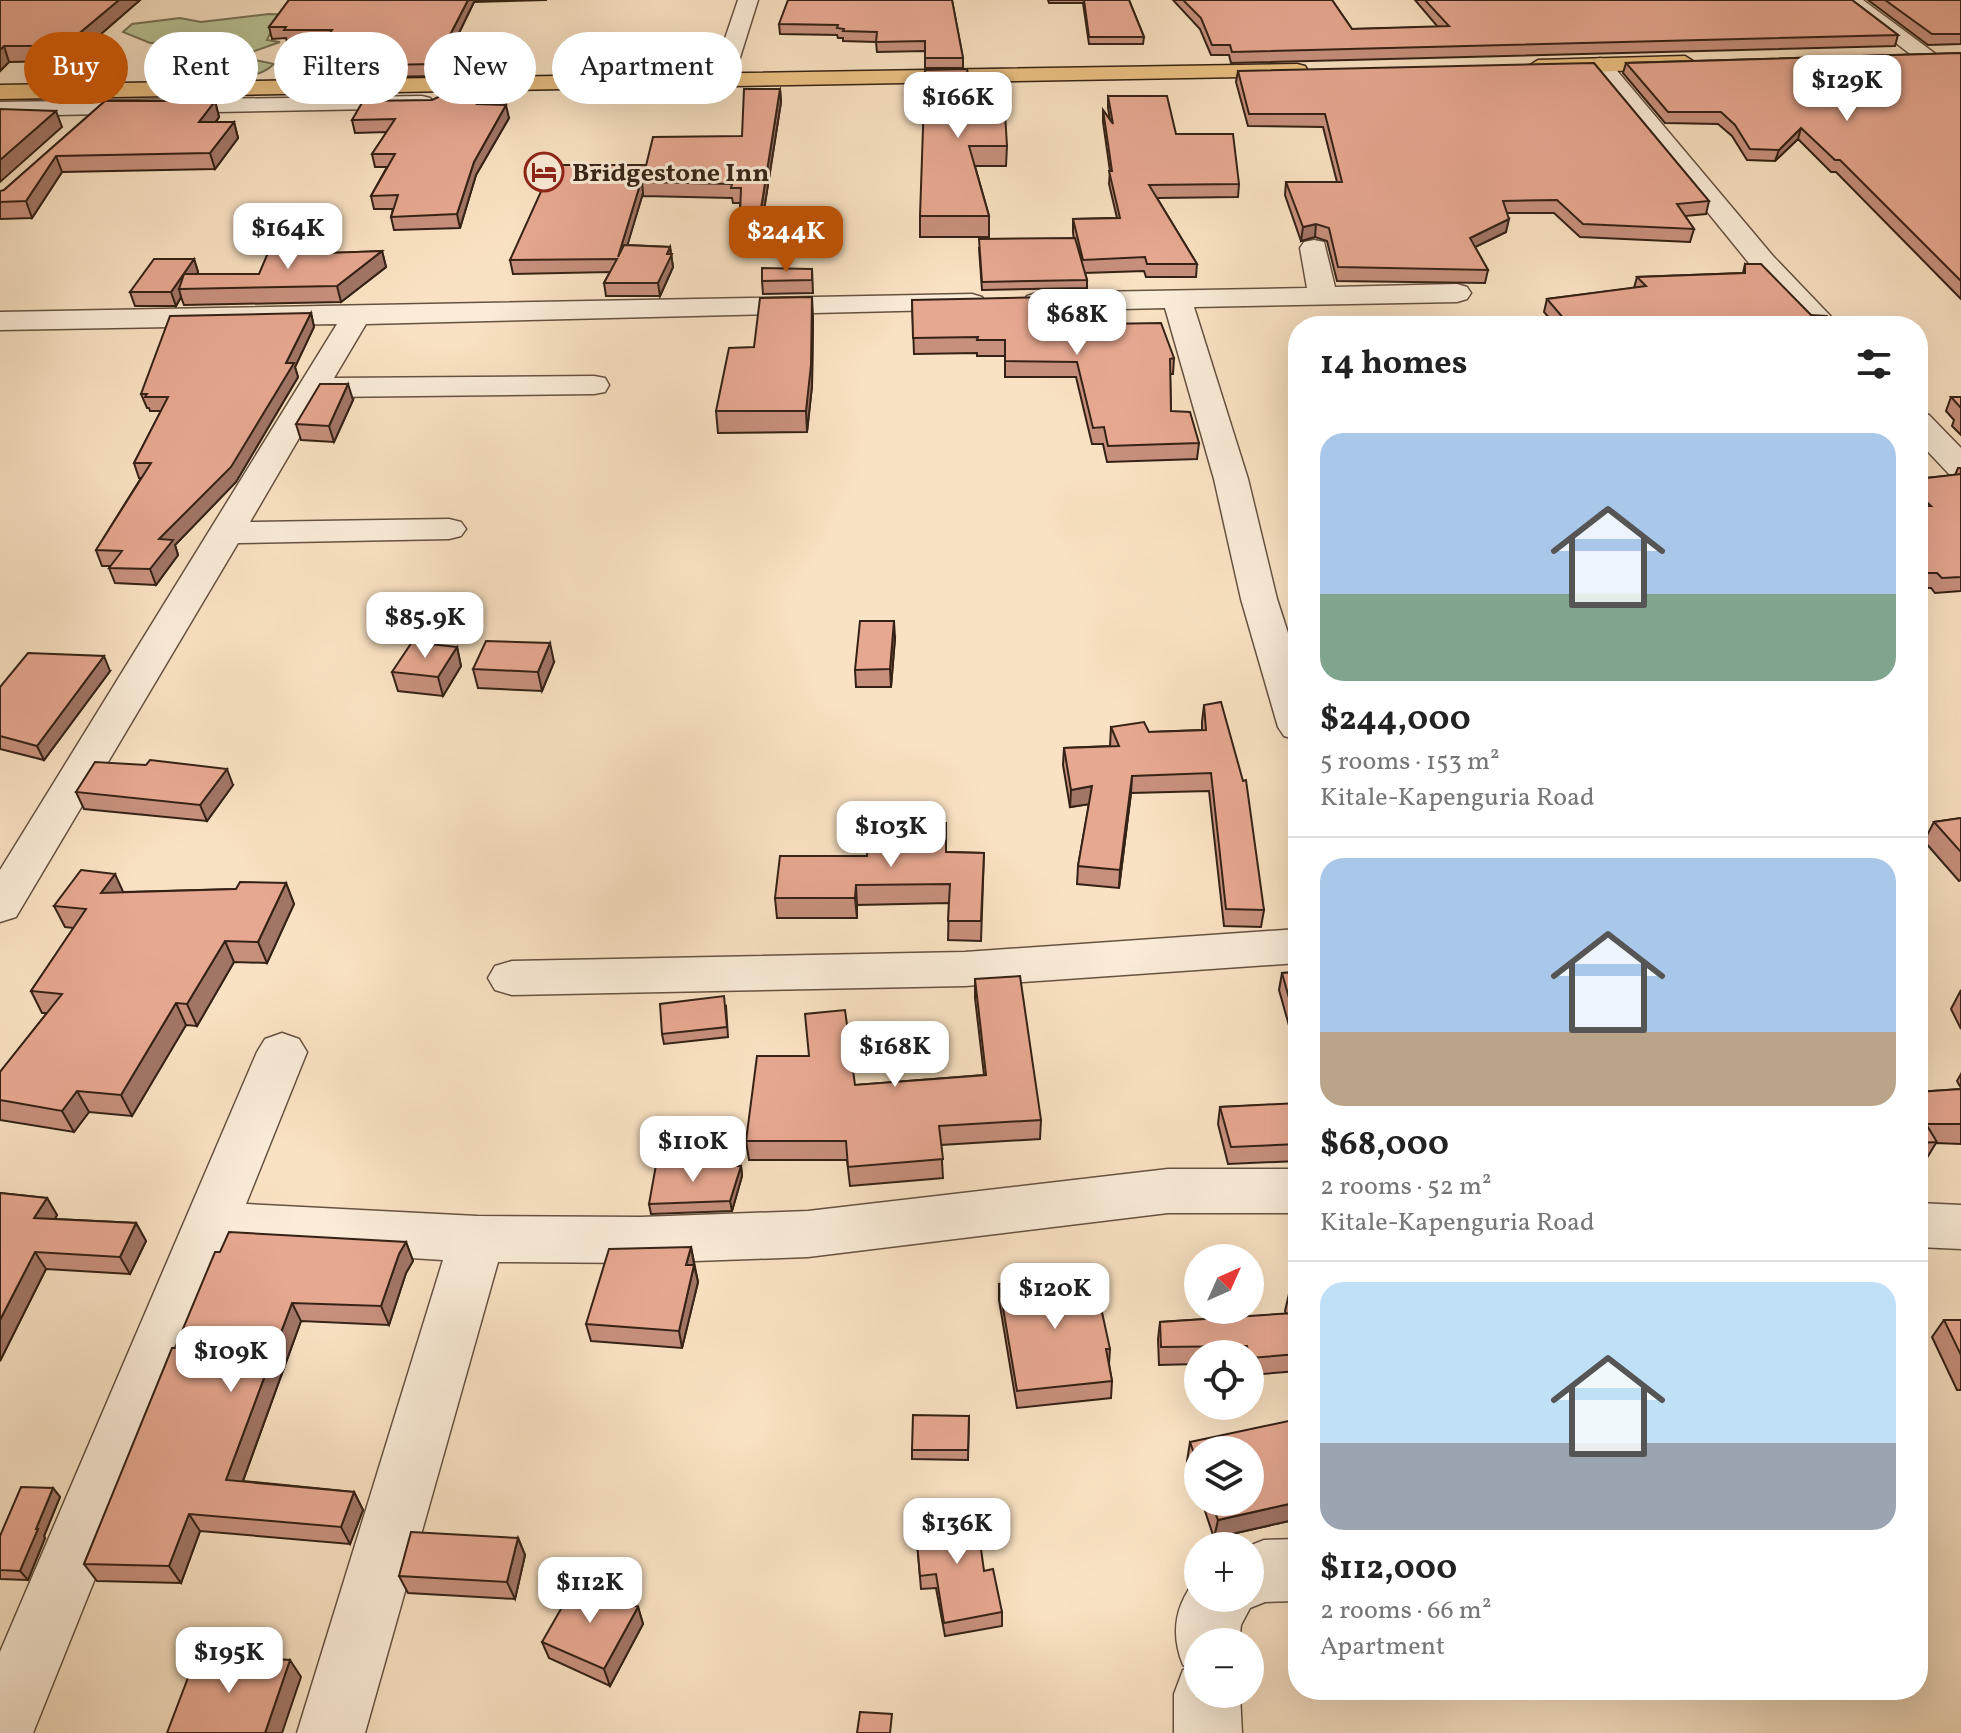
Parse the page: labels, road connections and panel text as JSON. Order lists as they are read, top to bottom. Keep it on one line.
{"places":{"hotel":["Bridgestone Inn"]},"north":"top right","page":{"chip":["Buy","Rent","Filters","New","Apartment"],"price":["$129K","$166K","$164K","$244K","$68K","$85.9K","$103K","$168K","$110K","$120K","$109K","$136K","$112K","$195K"],"heading":"14 homes","list":[{"name":"$244,000","note":"5 rooms · 153 m² · Kitale-Kapenguria Road"},{"name":"$68,000","note":"2 rooms · 52 m² · Kitale-Kapenguria Road"},{"name":"$112,000","note":"2 rooms · 66 m² · Apartment"}],"map_buttons":["+","−"]}}
